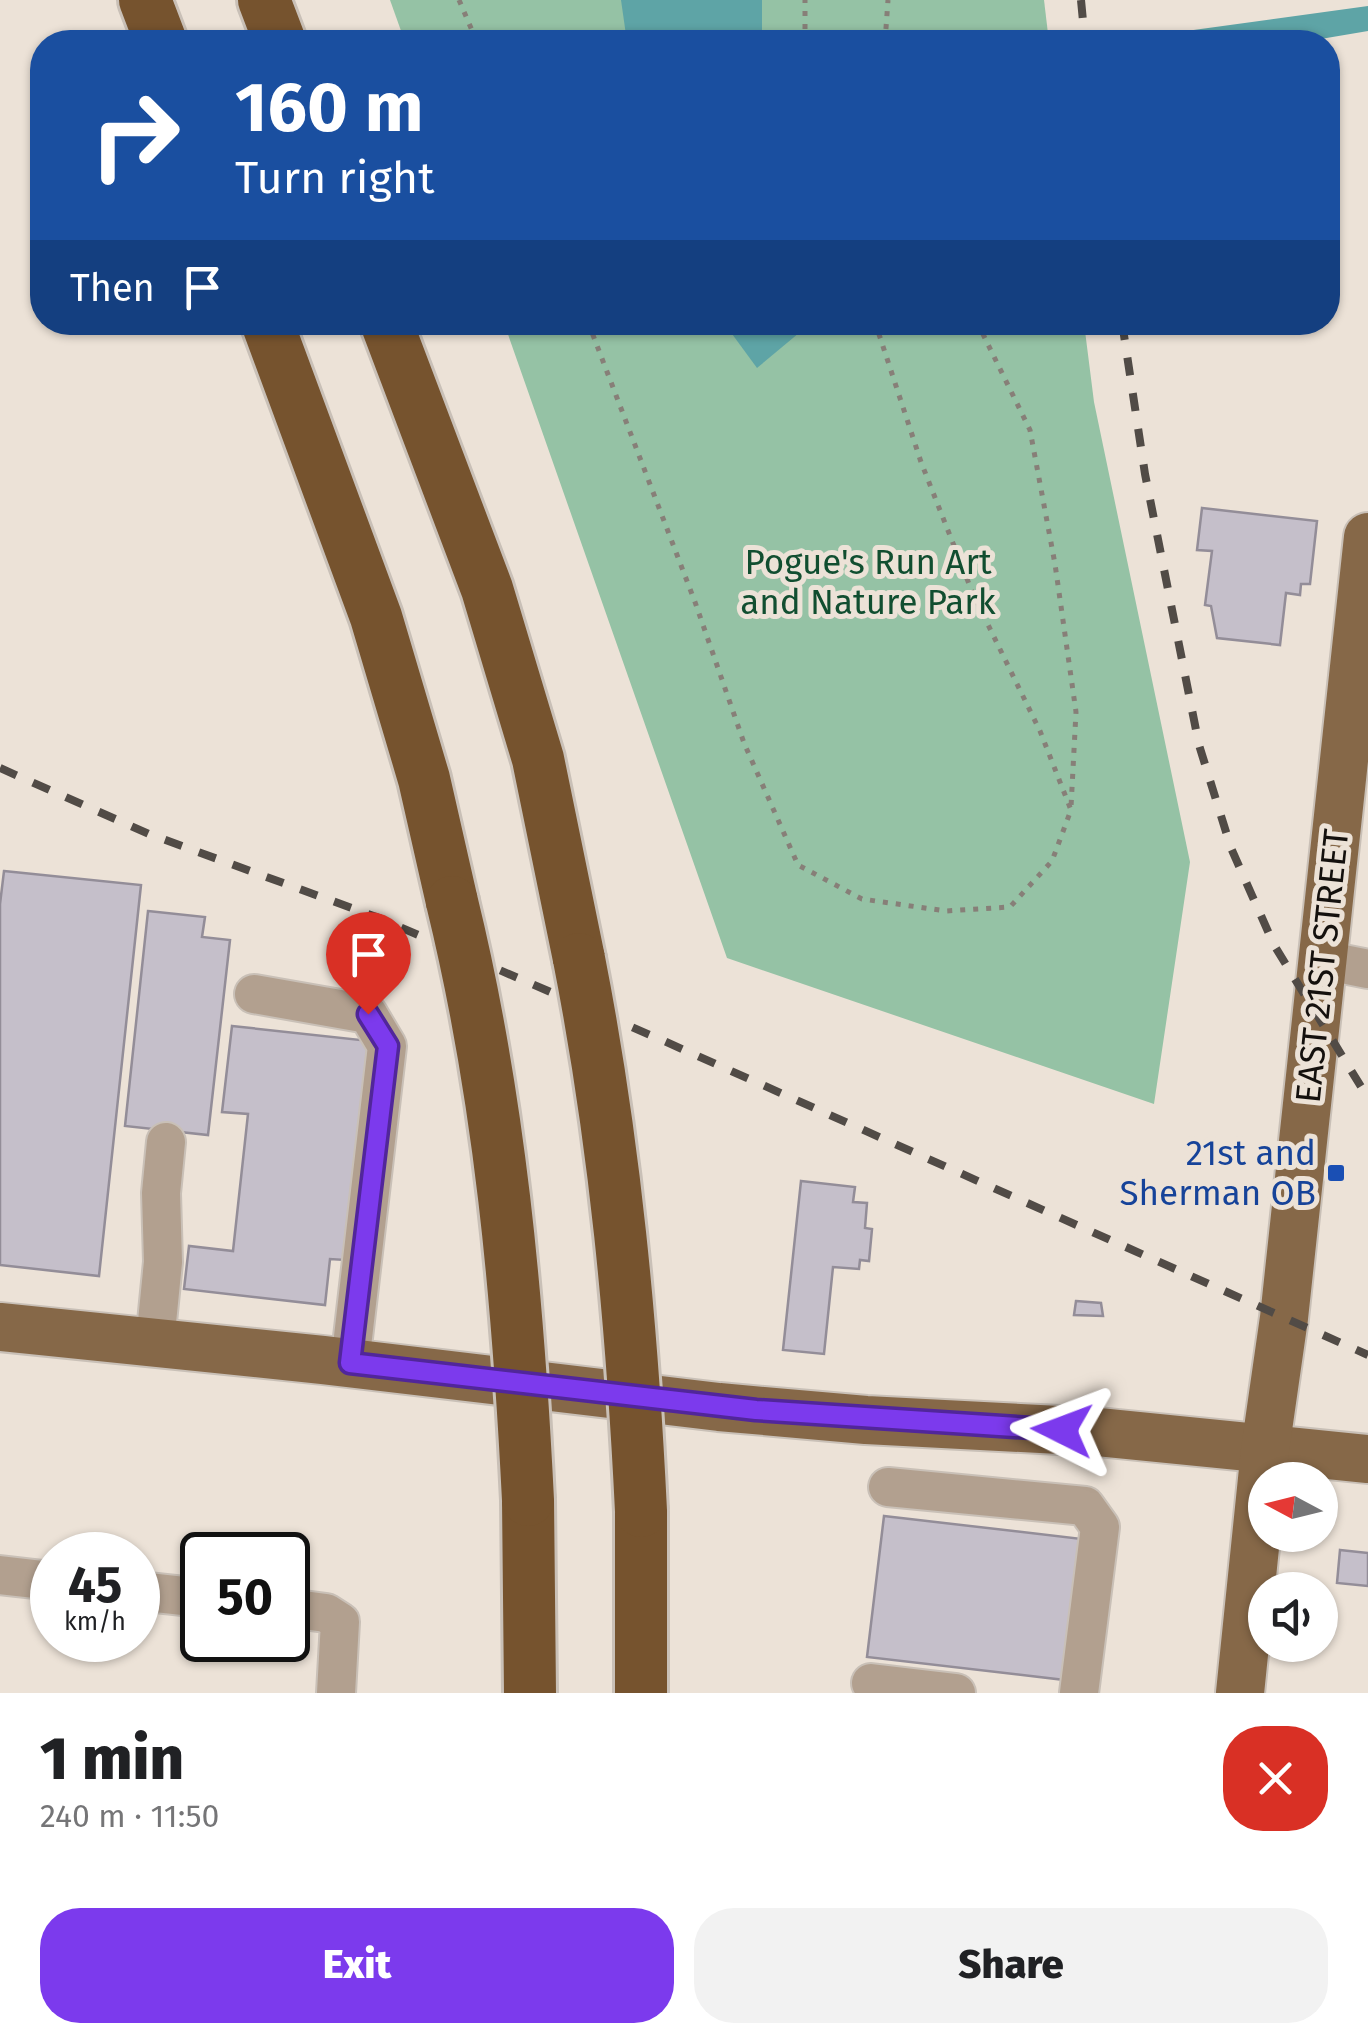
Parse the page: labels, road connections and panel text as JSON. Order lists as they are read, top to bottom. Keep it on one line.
{"streets":{"main road":["EAST 21ST STREET"]},"parks":["Pogue's Run Art and Nature Park"],"places":{"transit":["21st and Sherman OB"]},"north":"left","page":{"turn":["160 m","Turn right"],"then":"Then","speed":"45 km/h","limit":"50","heading":["1 min","240 m · 11:50"],"buttons":["Exit","Share"]}}
